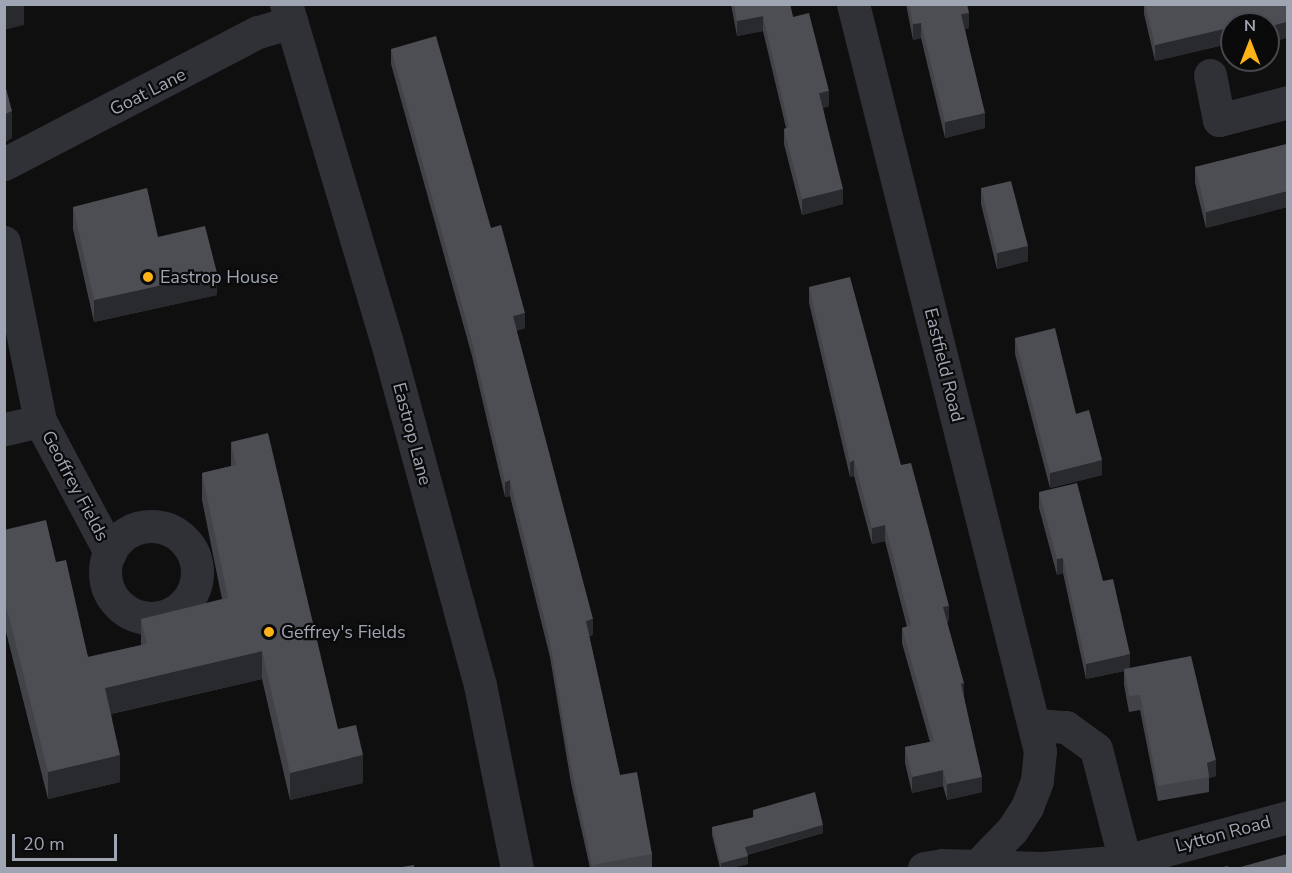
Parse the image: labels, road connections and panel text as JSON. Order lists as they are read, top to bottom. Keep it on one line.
{"streets":{"street":["Goat Lane","Eastfield Road","Eastrop Lane","Geoffrey Fields","Lytton Road"]},"crossings":[["Goat Lane","Eastrop Lane"]],"places":["Eastrop House","Geffrey's Fields"],"scale_bar":"20 m","north":"top"}
